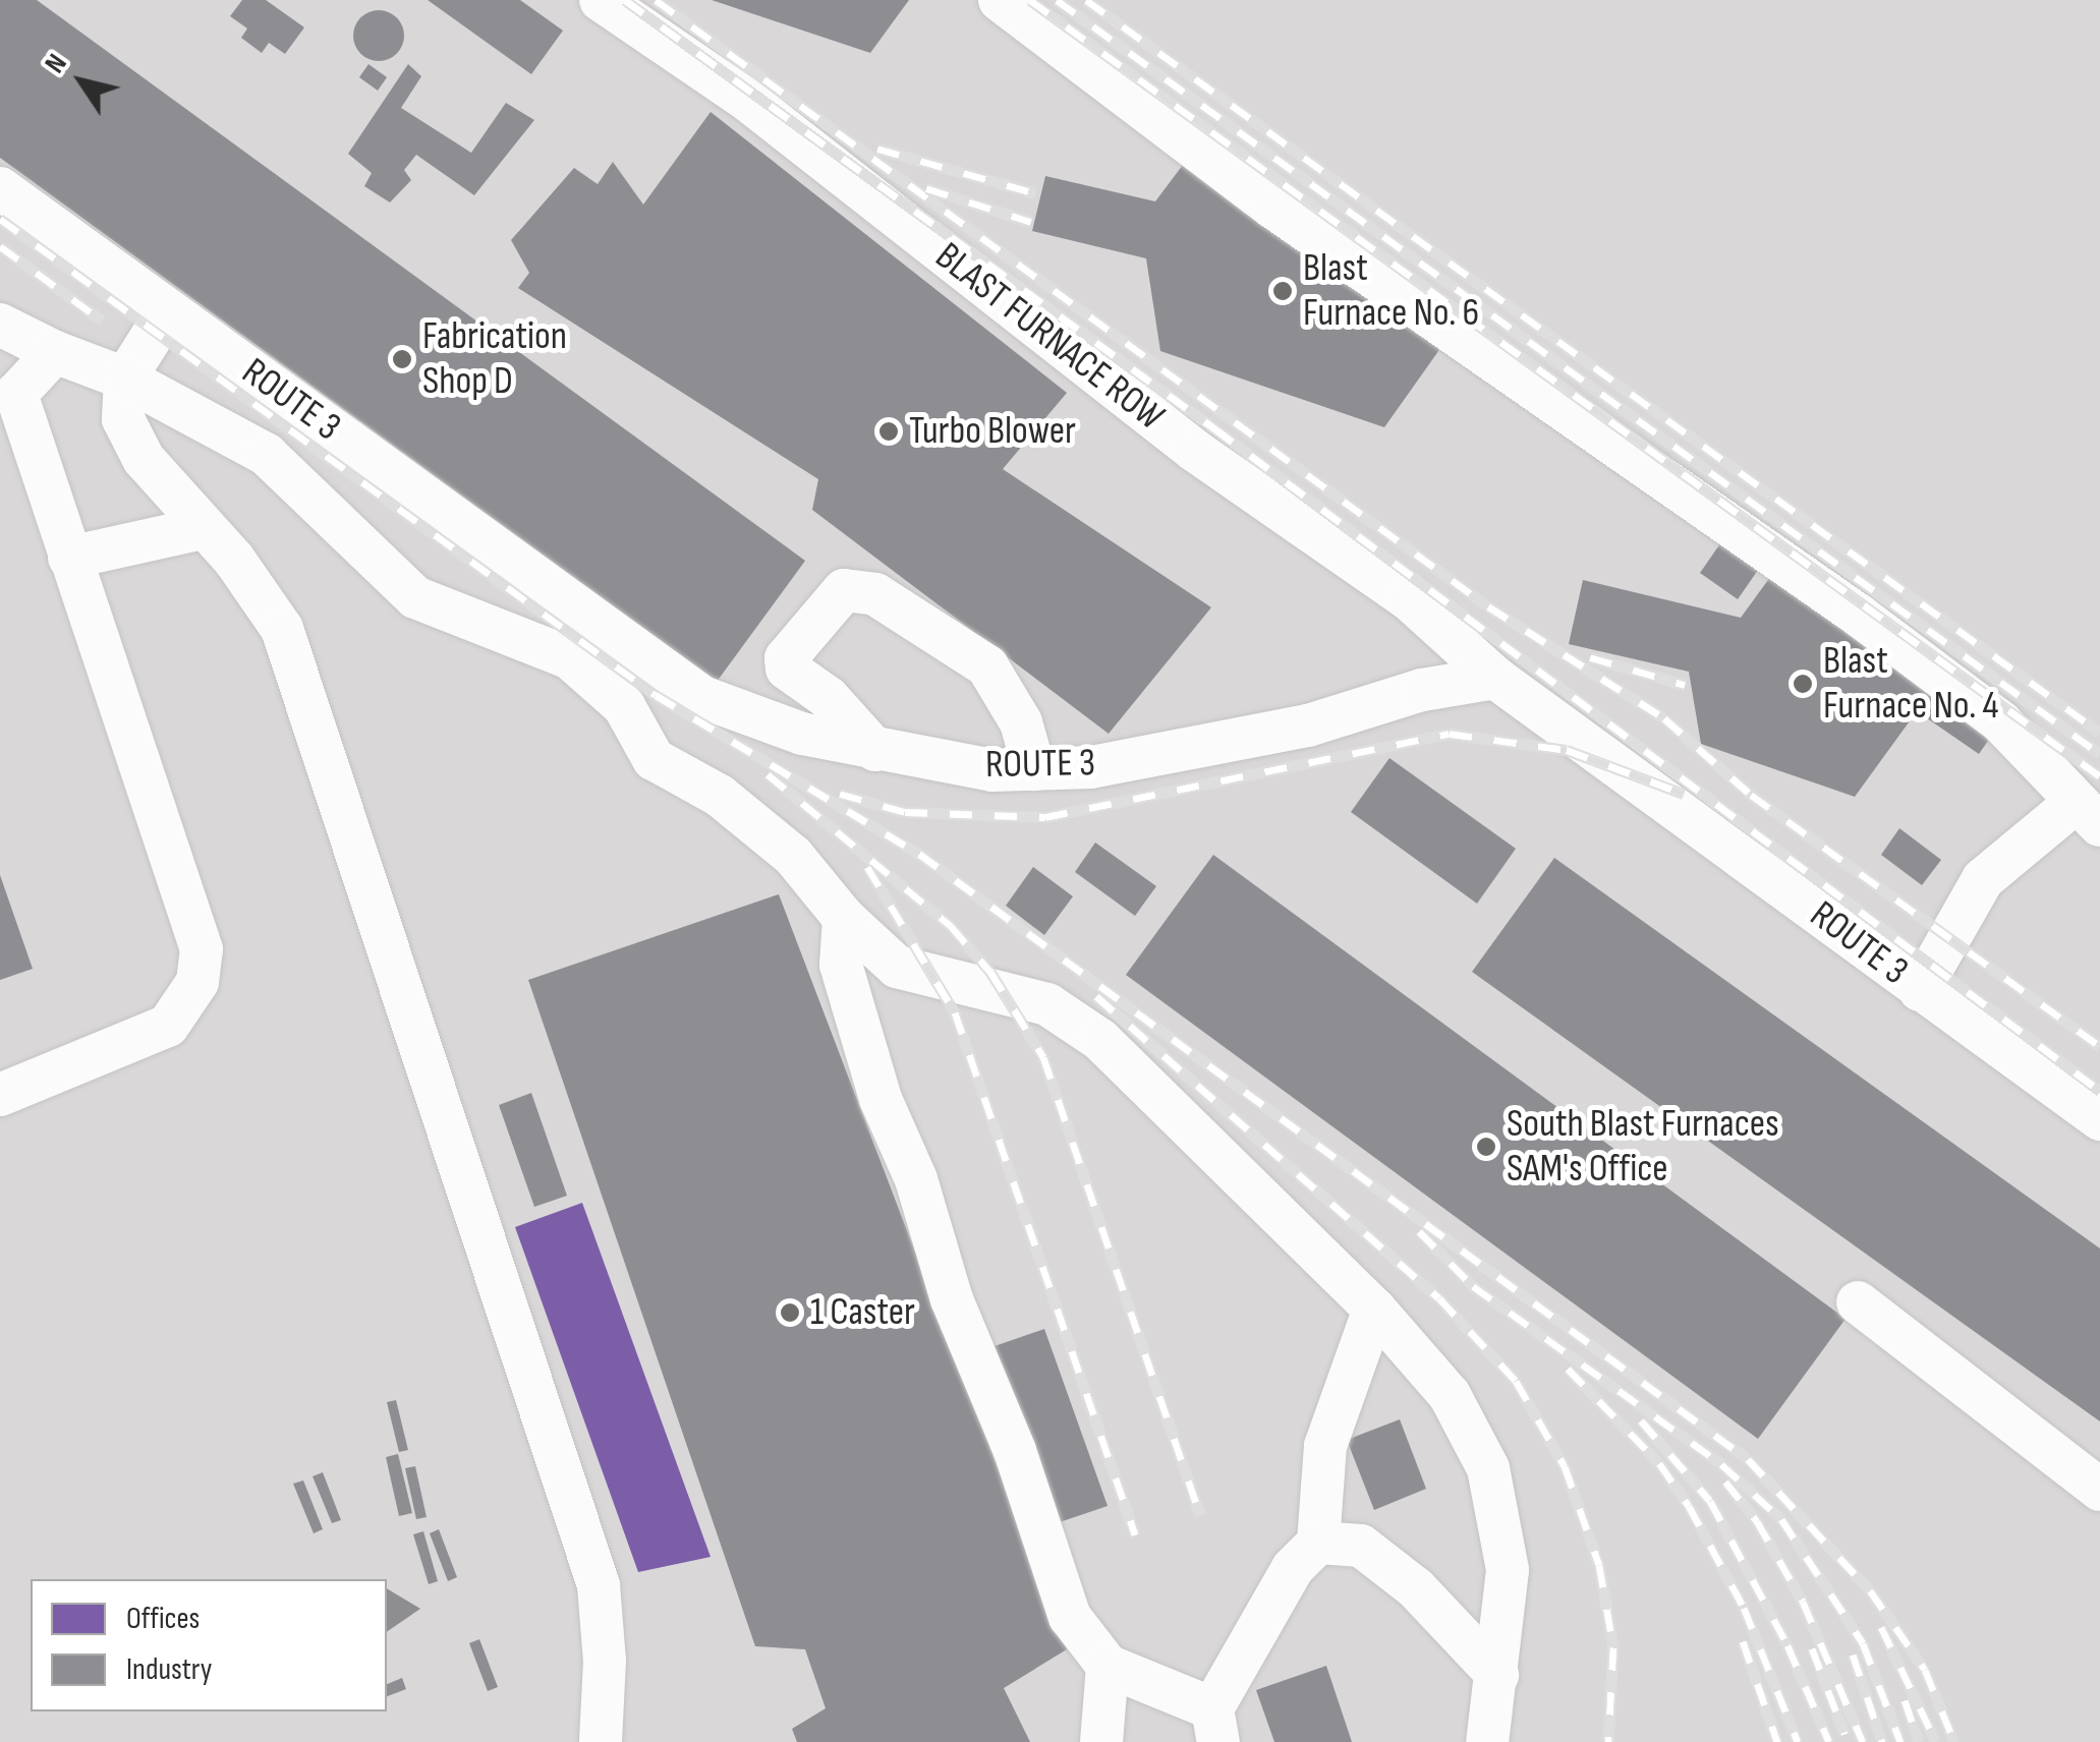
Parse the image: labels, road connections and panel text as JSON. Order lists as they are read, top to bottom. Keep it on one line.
{"streets":{"street":["BLAST FURNACE ROW","ROUTE 3"]},"crossings":[["BLAST FURNACE ROW","ROUTE 3"]],"places":["Blast Furnace No. 6","Fabrication Shop D","Turbo Blower","Blast Furnace No. 4","South Blast Furnaces SAM's Office","1 Caster"],"legend":["Offices","Industry"],"north":"top left"}
